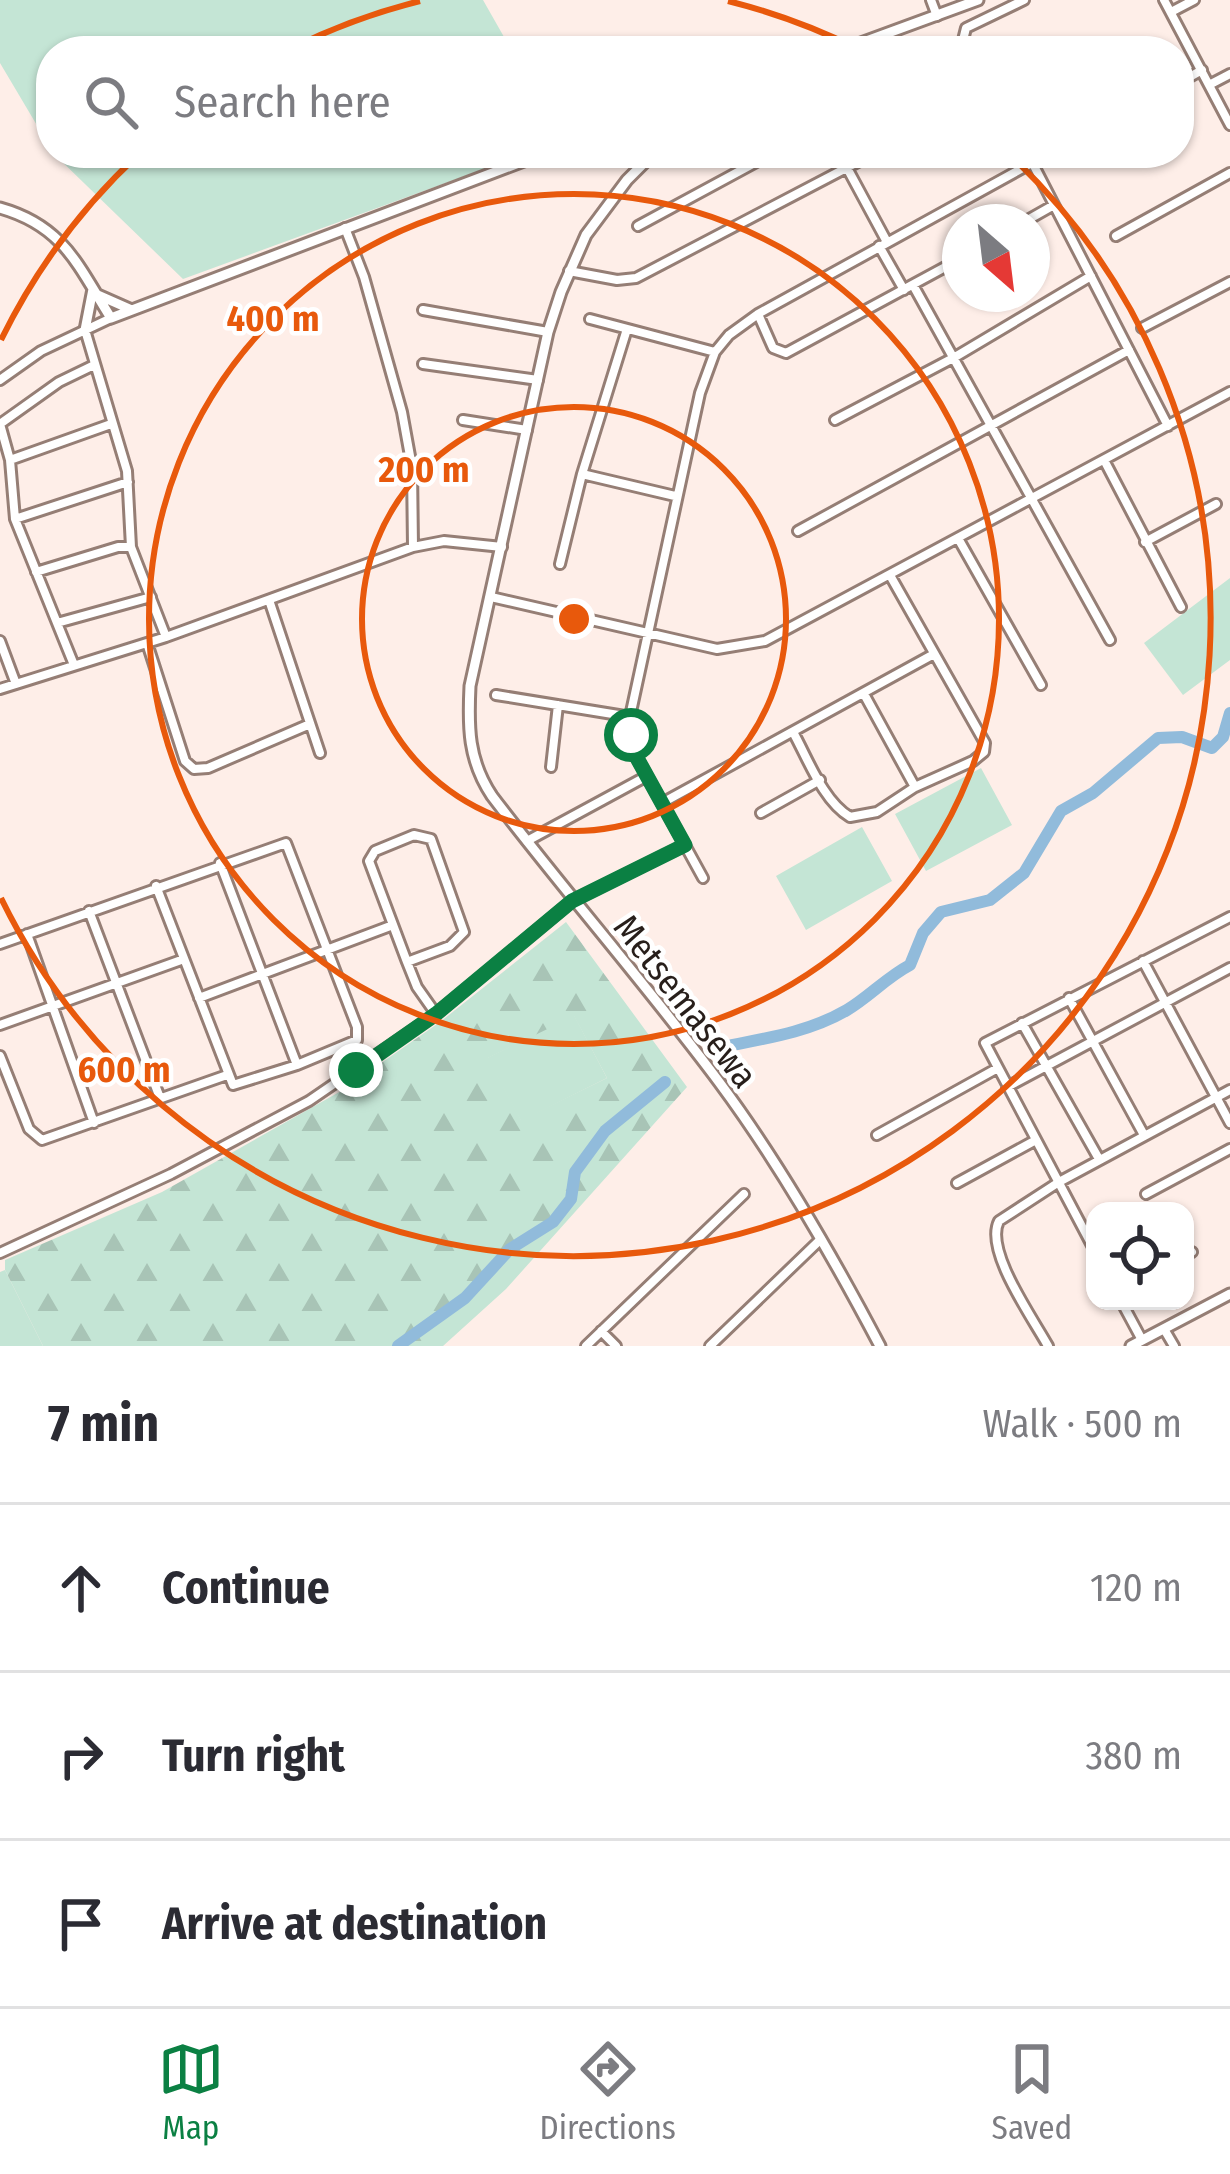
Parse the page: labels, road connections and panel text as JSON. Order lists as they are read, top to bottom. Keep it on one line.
{"streets":{"street":["Metsemasewa"]},"north":"bottom right","page":{"search":"Search here","heading":["7 min","Walk · 500 m"],"list":[["Continue","120 m"],["Turn right","380 m"],"Arrive at destination"],"nav":["Map","Directions","Saved"]},"rings":["400 m","200 m","600 m"]}
